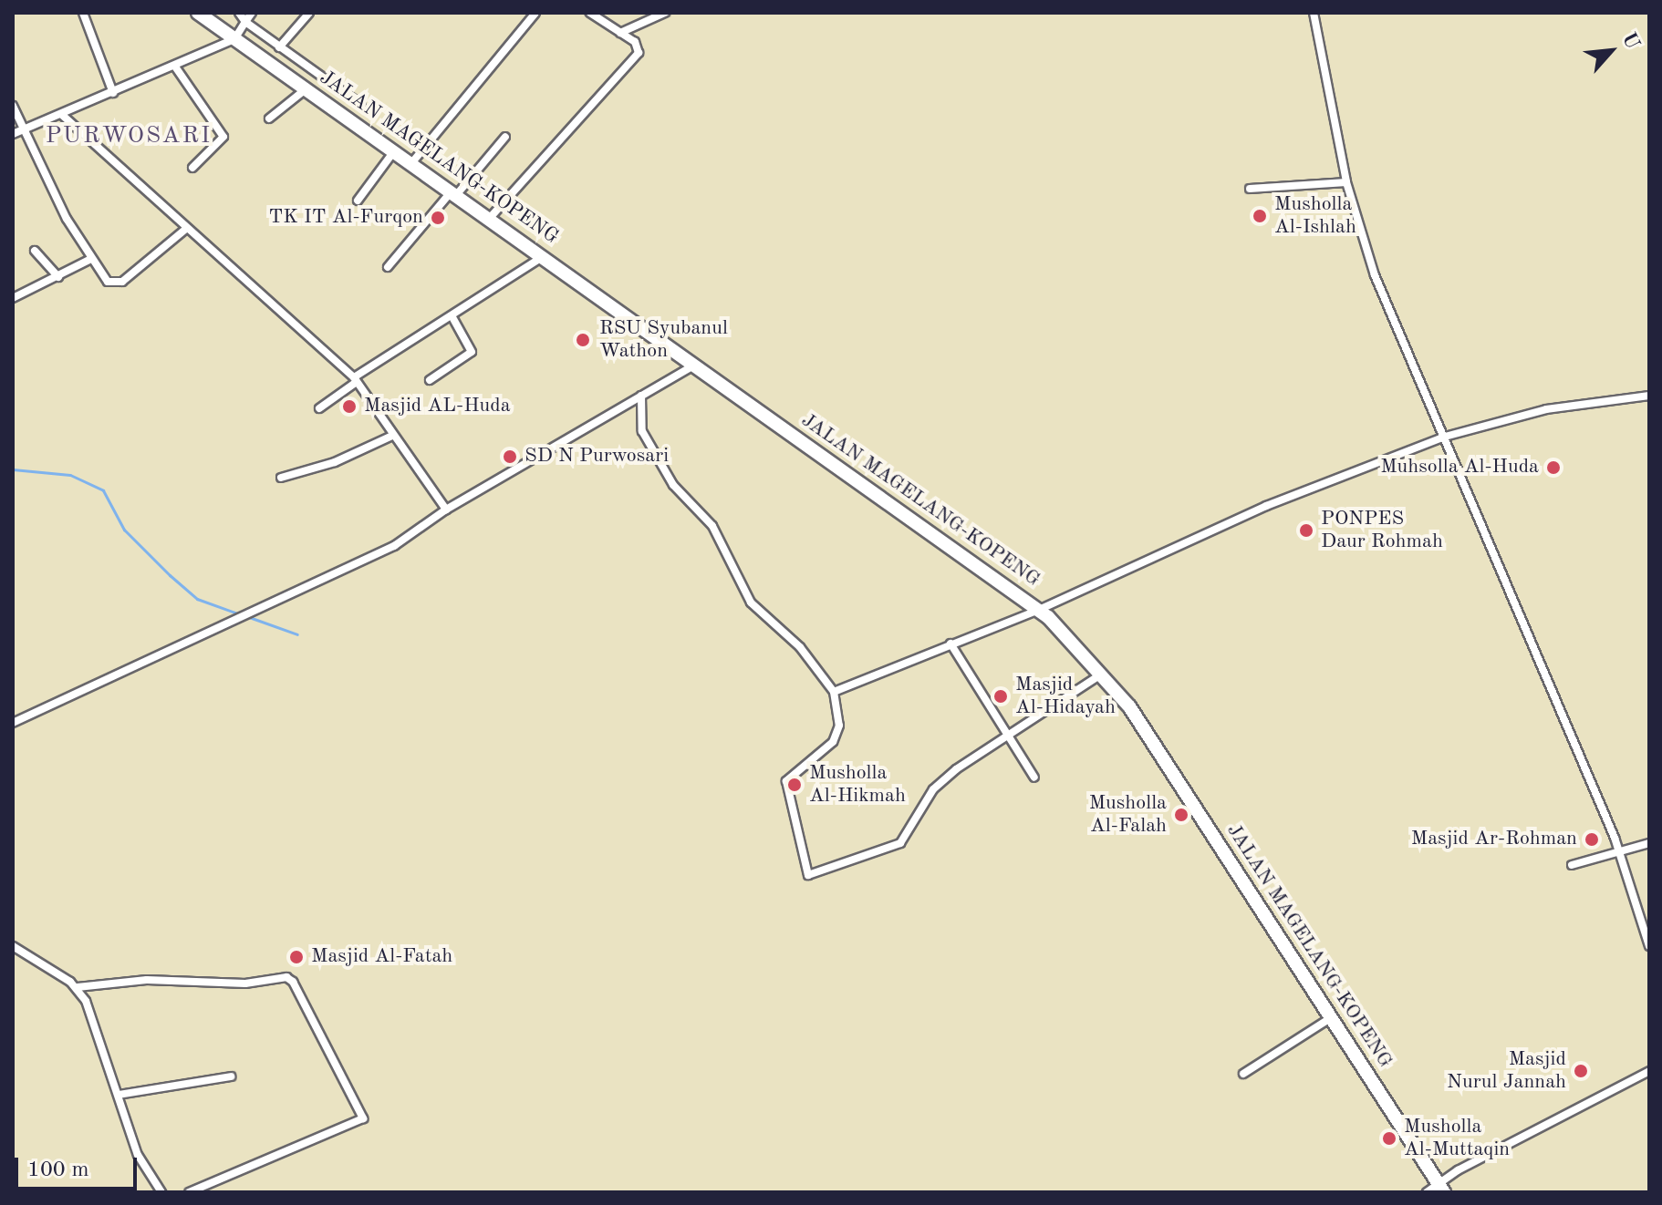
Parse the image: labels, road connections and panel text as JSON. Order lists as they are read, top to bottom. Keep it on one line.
{"streets":{"main road":["JALAN MAGELANG-KOPENG"]},"districts":["PURWOSARI"],"places":["Musholla Al-Ishlah","TK IT Al-Furqon","RSU Syubanul Wathon","Masjid AL-Huda","SD N Purwosari","Muhsolla Al-Huda","PONPES Daur Rohmah","Masjid Al-Hidayah","Musholla Al-Hikmah","Musholla Al-Falah","Masjid Ar-Rohman","Masjid Al-Fatah","Masjid Nurul Jannah","Musholla Al-Muttaqin"],"scale_bar":"100 m","north":"top right"}
